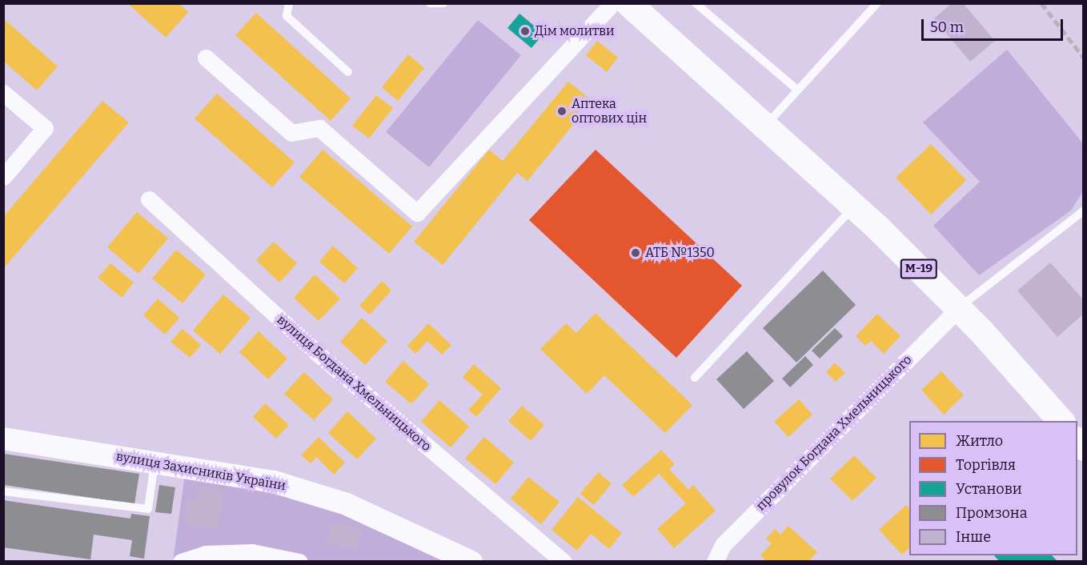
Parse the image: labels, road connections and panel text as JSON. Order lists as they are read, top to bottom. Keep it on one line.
{"streets":{"highway":["М-19"],"street":["вулиця Богдана Хмельницького","провулок Богдана Хмельницького","вулиця Захисників України"]},"crossings":[["М-19","провулок Богдана Хмельницького"]],"places":["Дім молитви","Аптека оптових цін","АТБ №1350"],"legend":["Житло","Торгівля","Установи","Промзона","Інше"],"scale_bar":"50 m"}
